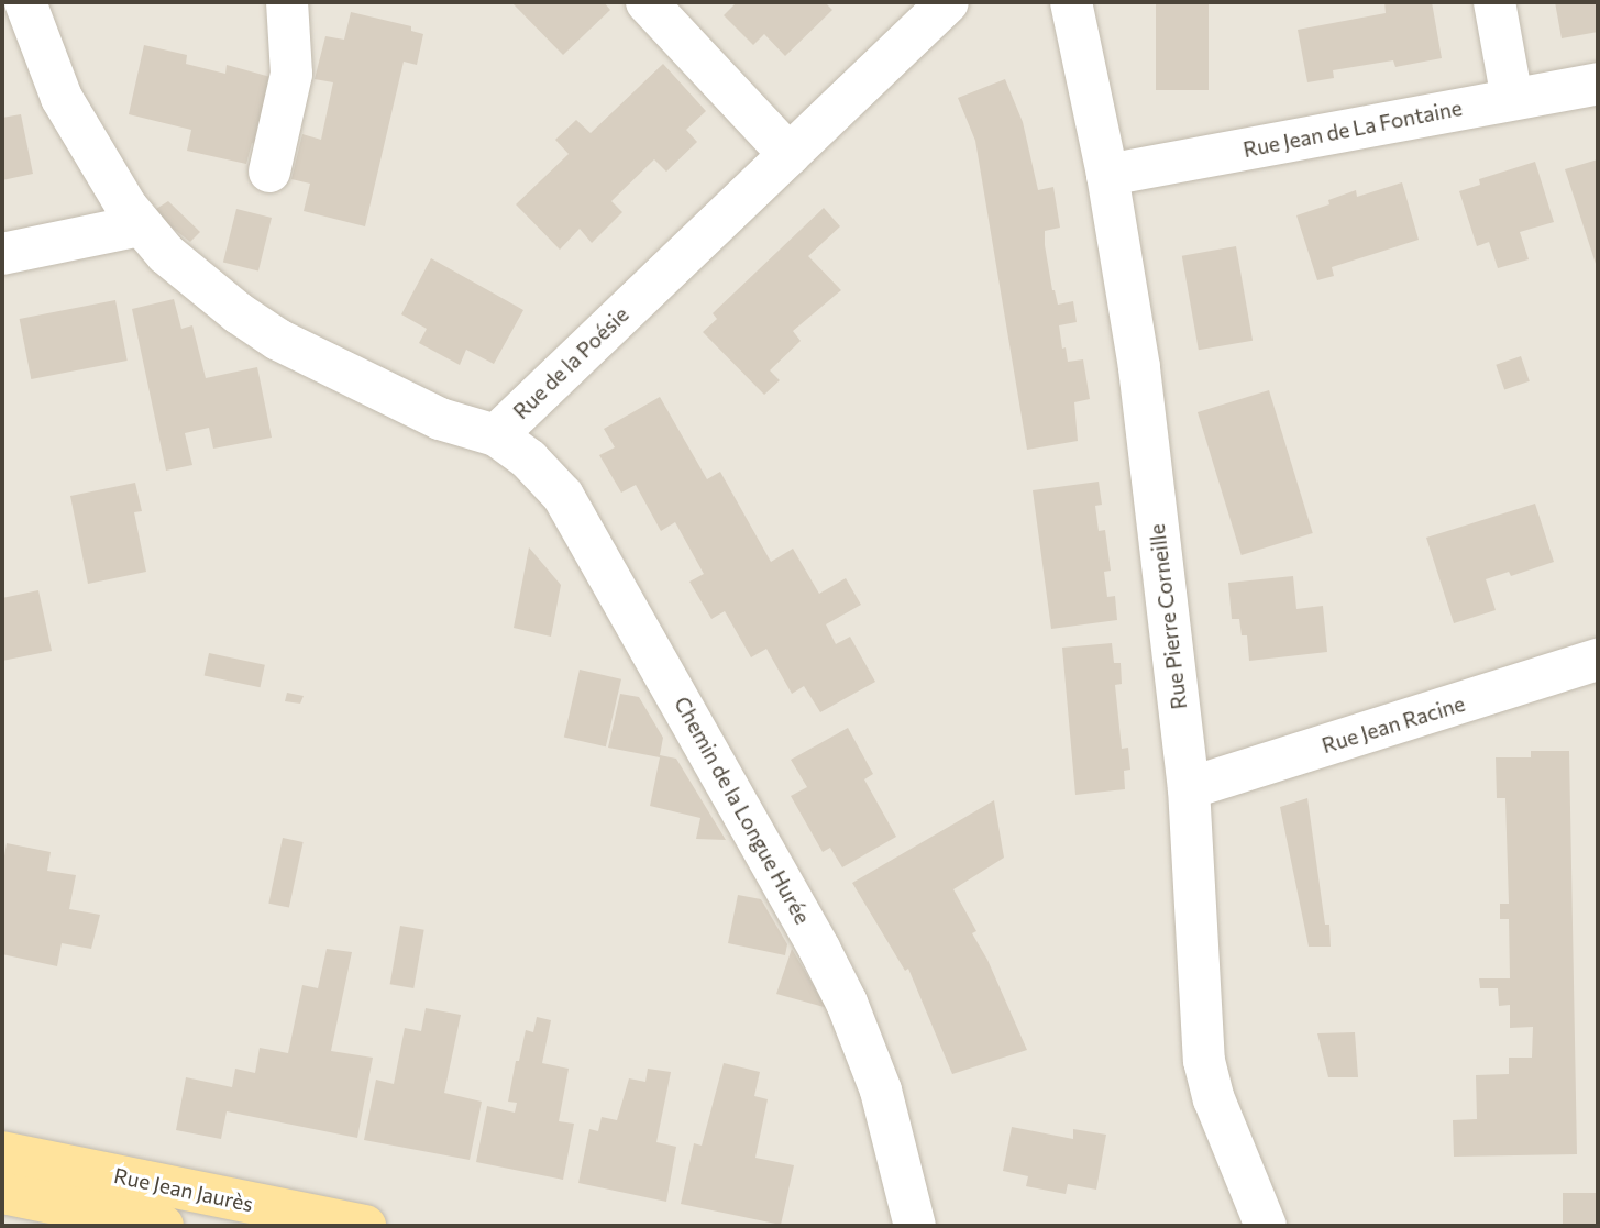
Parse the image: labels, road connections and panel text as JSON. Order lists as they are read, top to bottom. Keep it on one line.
{"streets":{"main road":["Rue Jean Jaurès"],"street":["Rue Jean de La Fontaine","Rue de la Poésie","Rue Pierre Corneille","Rue Jean Racine","Chemin de la Longue Hurée"]},"crossings":[["Rue Jean de La Fontaine","Rue Pierre Corneille"],["Rue de la Poésie","Chemin de la Longue Hurée"],["Rue Pierre Corneille","Rue Jean Racine"]]}
